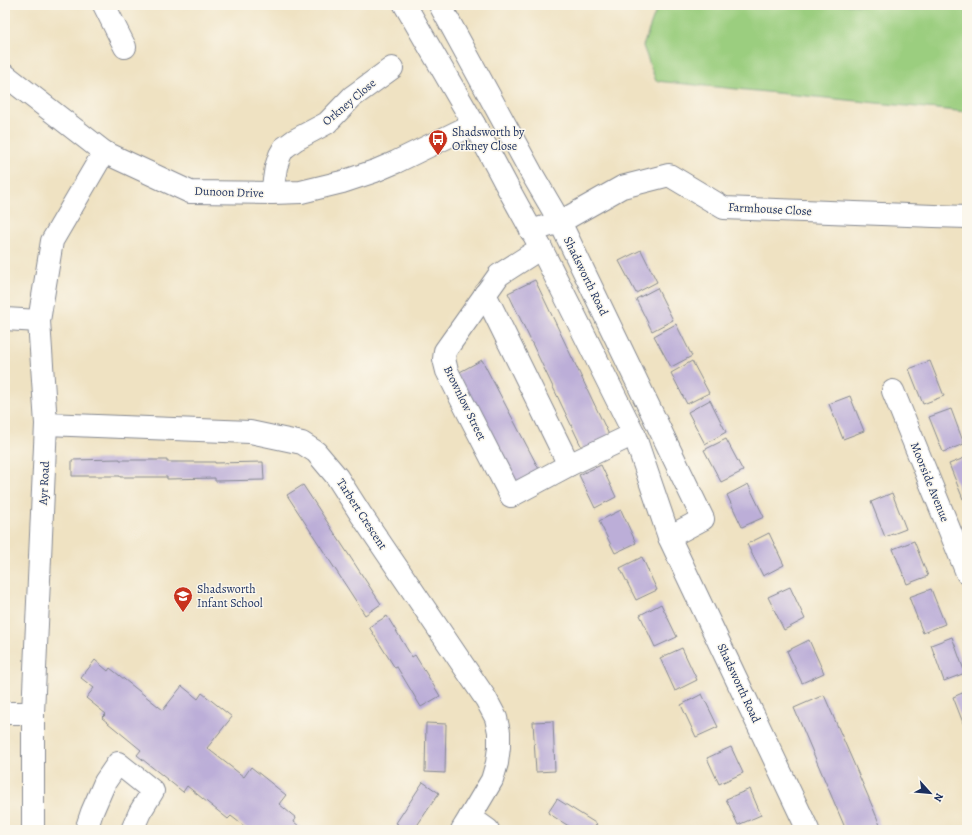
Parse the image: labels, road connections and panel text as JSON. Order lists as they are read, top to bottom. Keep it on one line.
{"streets":{"street":["Orkney Close","Dunoon Drive","Farmhouse Close","Shadsworth Road","Brownlow Street","Moorside Avenue","Ayr Road","Tarbert Crescent"]},"crossings":[["Orkney Close","Dunoon Drive"],["Dunoon Drive","Shadsworth Road"],["Dunoon Drive","Ayr Road"],["Farmhouse Close","Shadsworth Road"],["Farmhouse Close","Brownlow Street"],["Shadsworth Road","Brownlow Street"],["Ayr Road","Tarbert Crescent"]],"places":{"bus stop":["Shadsworth by Orkney Close"],"school or university":["Shadsworth Infant School"]},"north":"bottom right"}
